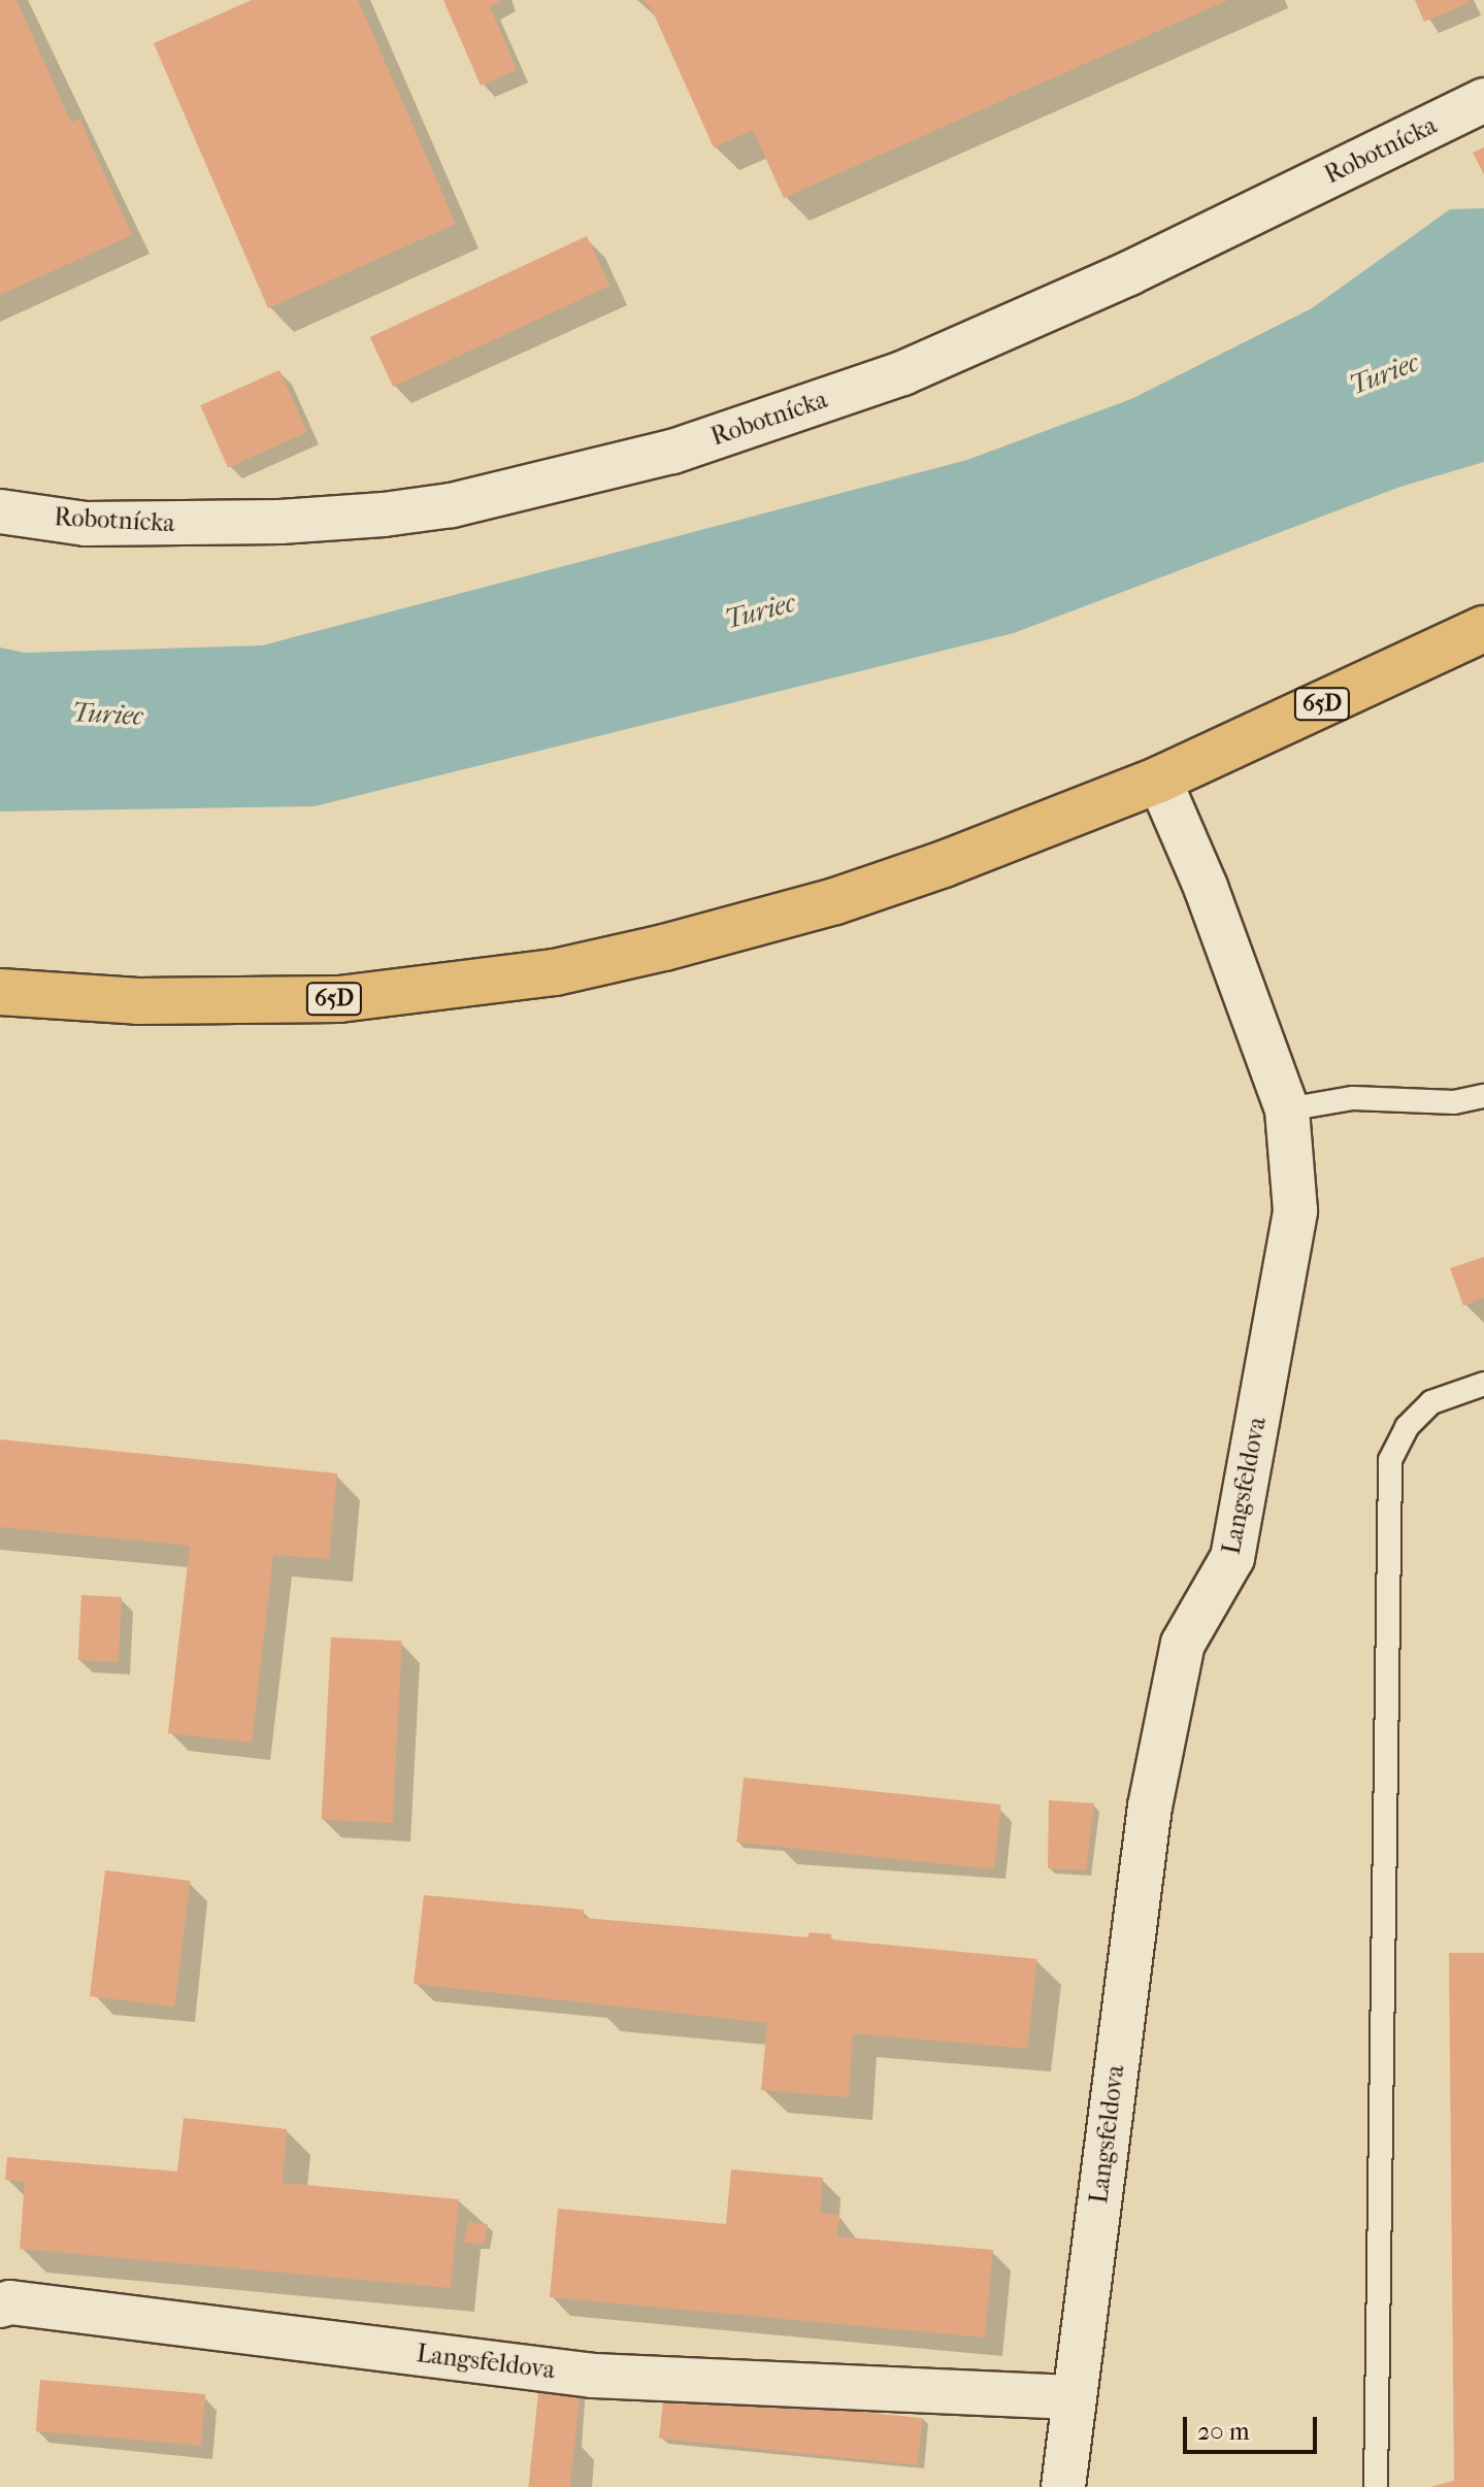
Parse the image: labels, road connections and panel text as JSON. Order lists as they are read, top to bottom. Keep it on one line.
{"streets":{"main road":["65D"],"street":["Robotnícka","Langsfeldova"]},"crossings":[["65D","Langsfeldova"]],"water":["Turiec"],"scale_bar":"20 m"}
